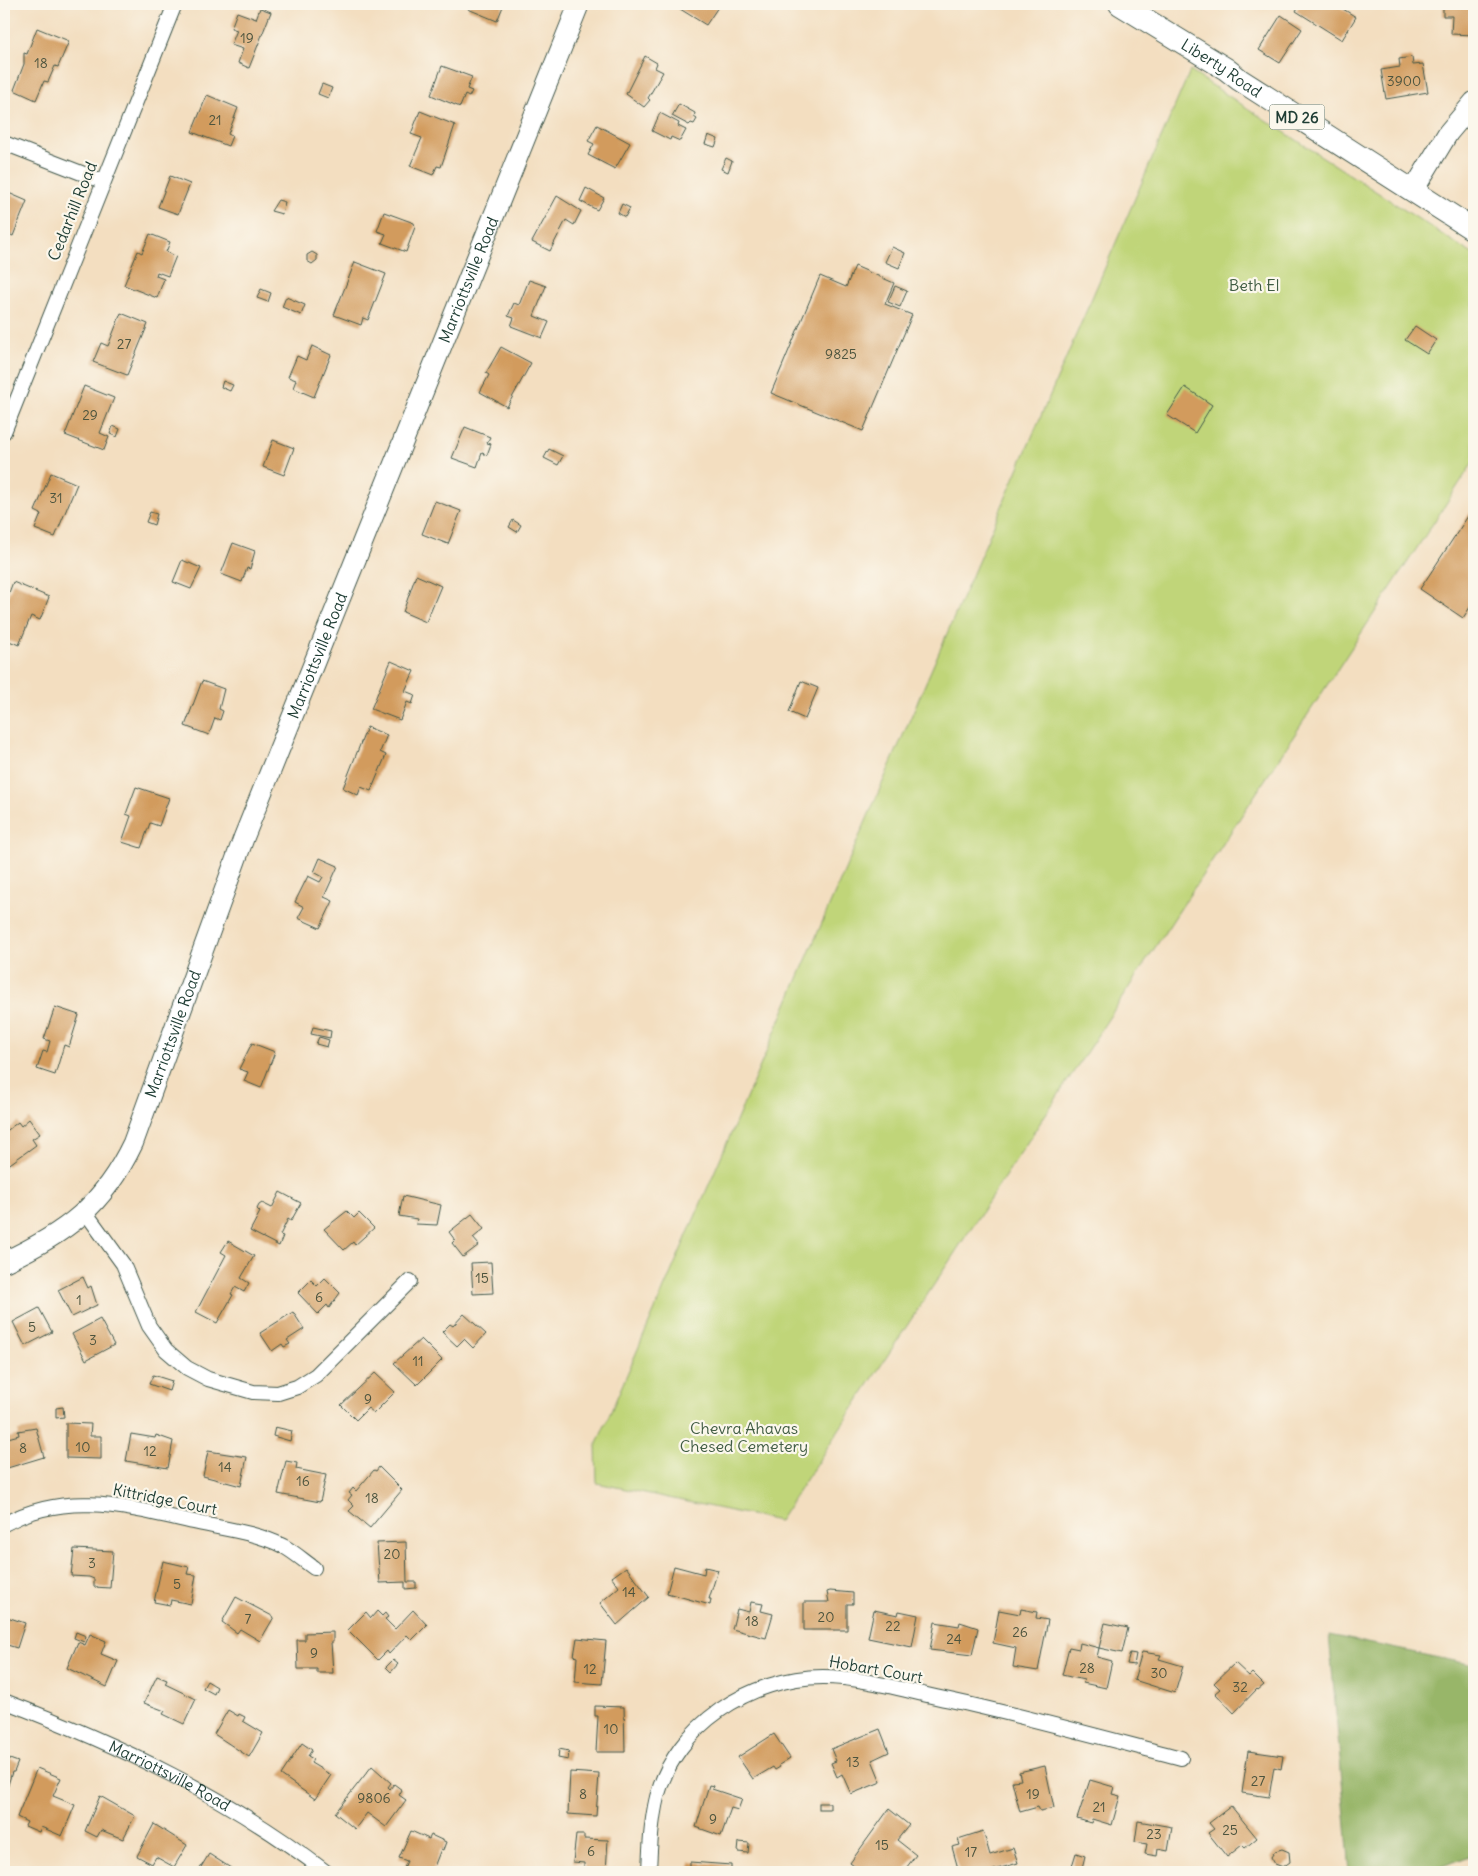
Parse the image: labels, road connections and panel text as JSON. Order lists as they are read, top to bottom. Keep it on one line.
{"streets":{"main road":["Liberty Road","MD 26","Marriottsville Road"],"street":["Cedarhill Road","Kittridge Court","Hobart Court"]},"parks":["Beth El","Chevra Ahavas Chesed Cemetery"],"house_numbers":["19","18","3900","21","27","9825","29","31","15","6","1","5","3","11","9","10","8","12","14","16","18","20","3","5","14","20","7","18","22","26","24","9","28","12","30","32","10","13","27","8","19","9806","21","9","25","23","15","6","17"]}
